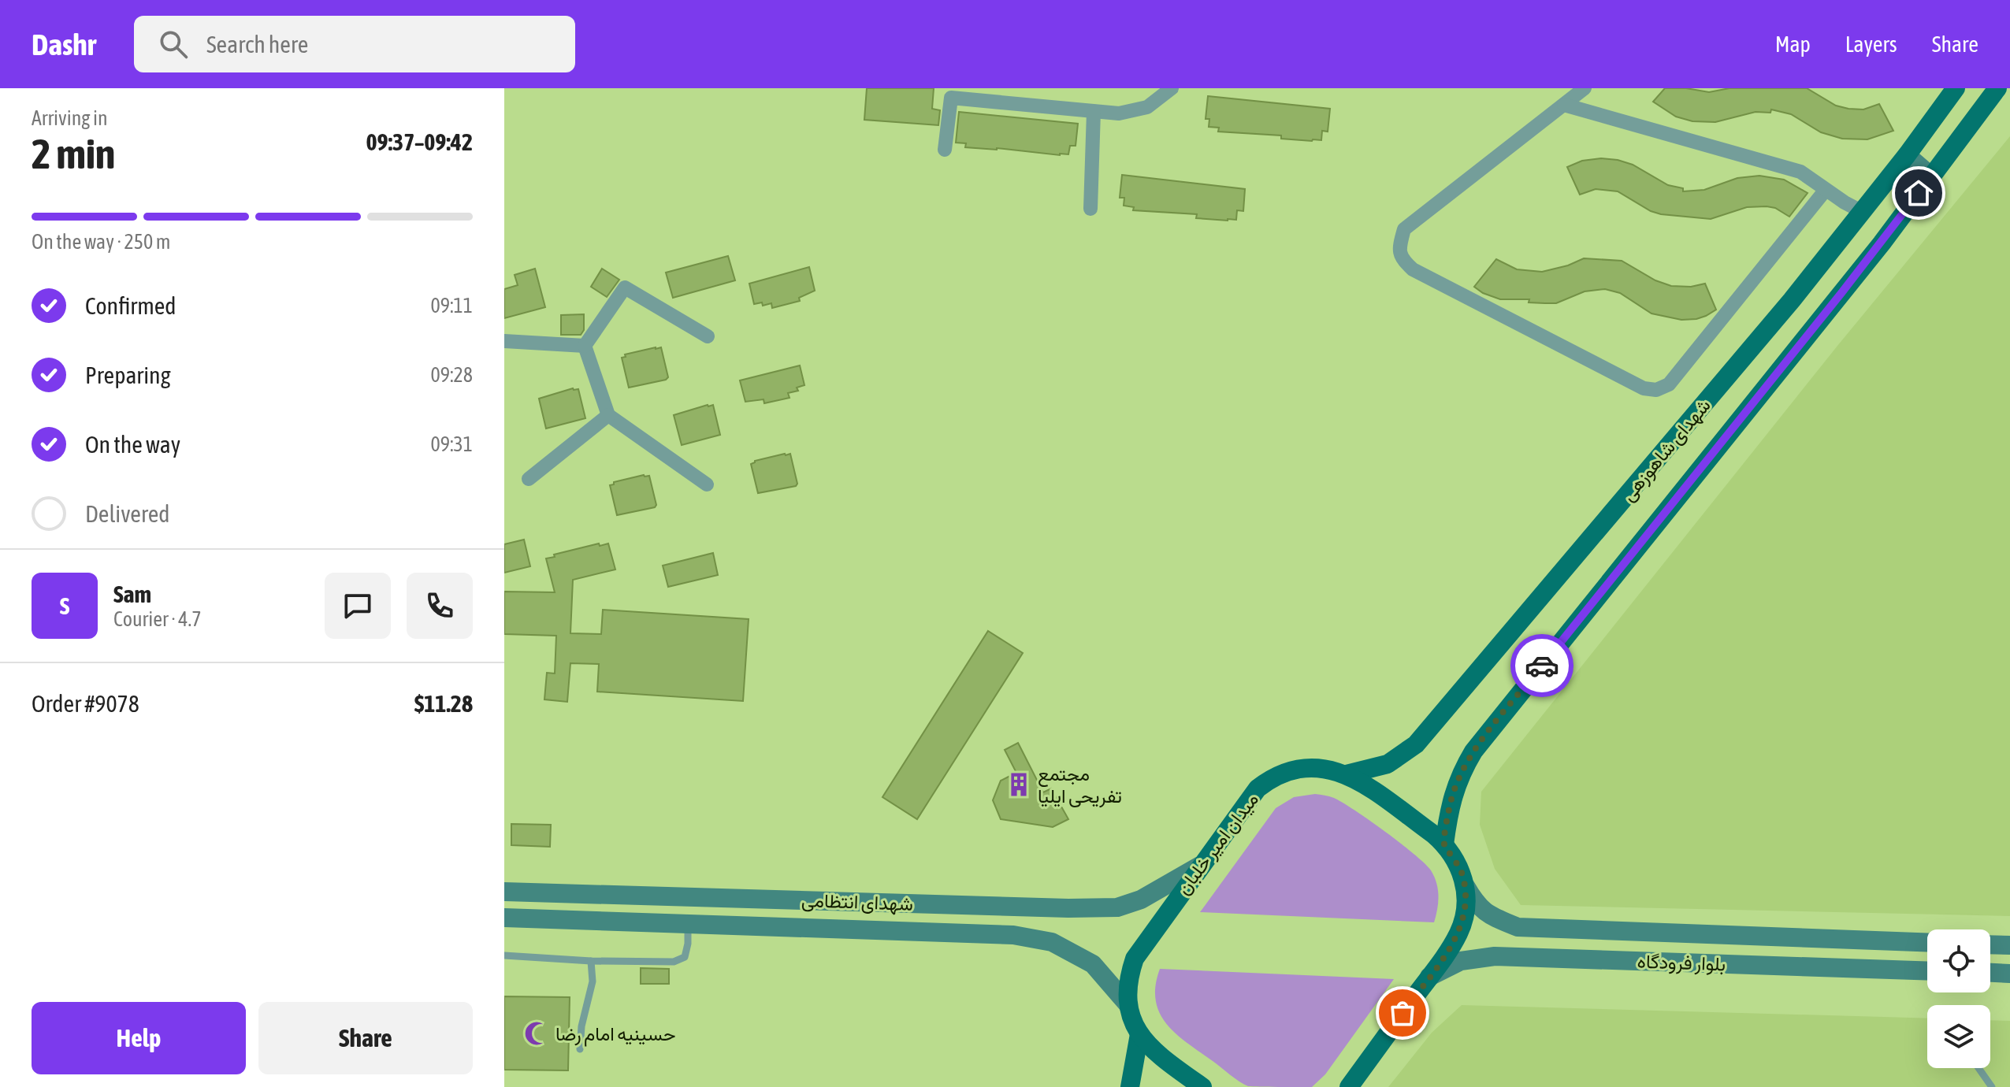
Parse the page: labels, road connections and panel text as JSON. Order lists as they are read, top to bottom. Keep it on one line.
{"streets":{"main road":["شهدای شاهوزهی","میدان امیر خلبان","شهدای انتظامی","بلوار فرودگاه"]},"crossings":[["شهدای شاهوزهی","میدان امیر خلبان"],["میدان امیر خلبان","شهدای انتظامی"],["میدان امیر خلبان","بلوار فرودگاه"]],"places":{"building":["مجتمع تفریحی ایلیا"],"mosque":["حسینیه امام رضا"]},"page":{"header":"Dashr","search":"Search here","nav":["Map","Layers","Share"],"heading":["2 min","Arriving in","09:37–09:42"],"panel":["Sam","Courier · 4.7","Order #9078","$11.28"],"bar":"On the way · 250 m","list":[["Confirmed","09:11"],["Preparing","09:28"],["On the way","09:31"],"Delivered"],"round":"S","buttons":["Help","Share"]}}
